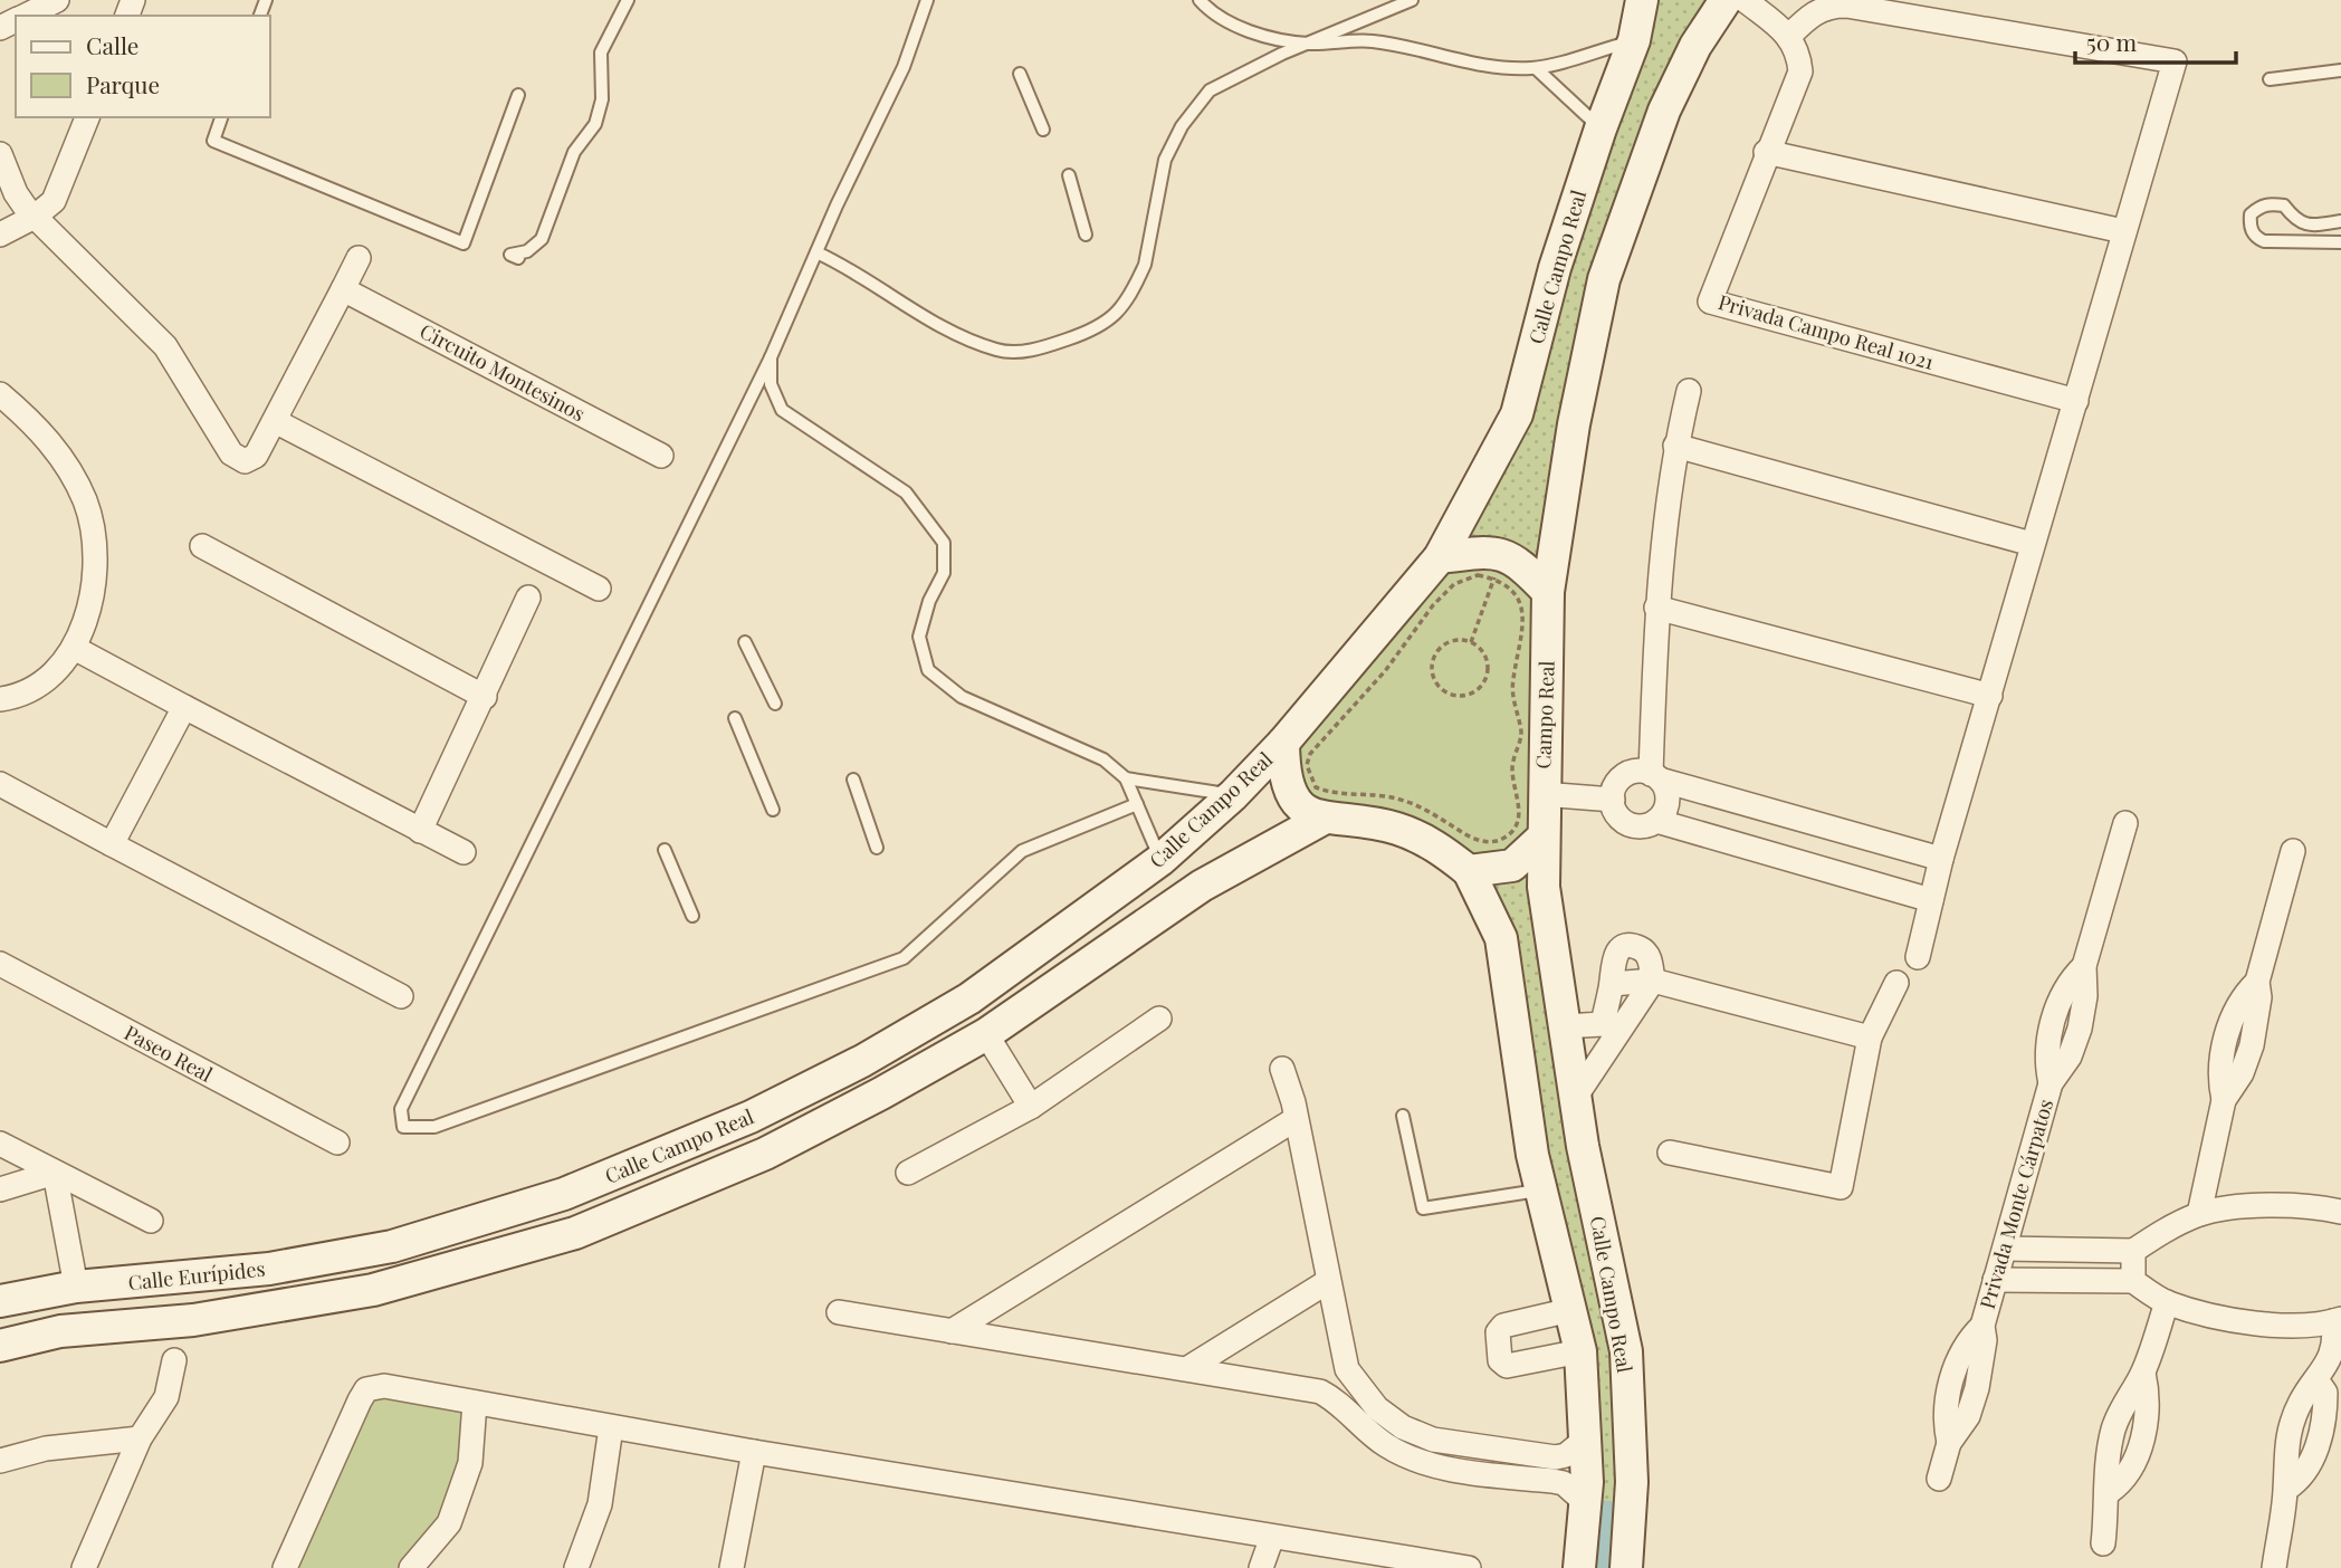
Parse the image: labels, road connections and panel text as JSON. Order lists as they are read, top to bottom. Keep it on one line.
{"streets":{"street":["Calle Campo Real","Privada Campo Real 1021","Circuito Montesinos","Campo Real","Paseo Real","Privada Monte Cárpatos","Calle Eurípides"]},"crossings":[["Calle Campo Real","Campo Real"],["Calle Campo Real","Calle Eurípides"]],"legend":["Calle","Parque"],"scale_bar":"50 m"}
